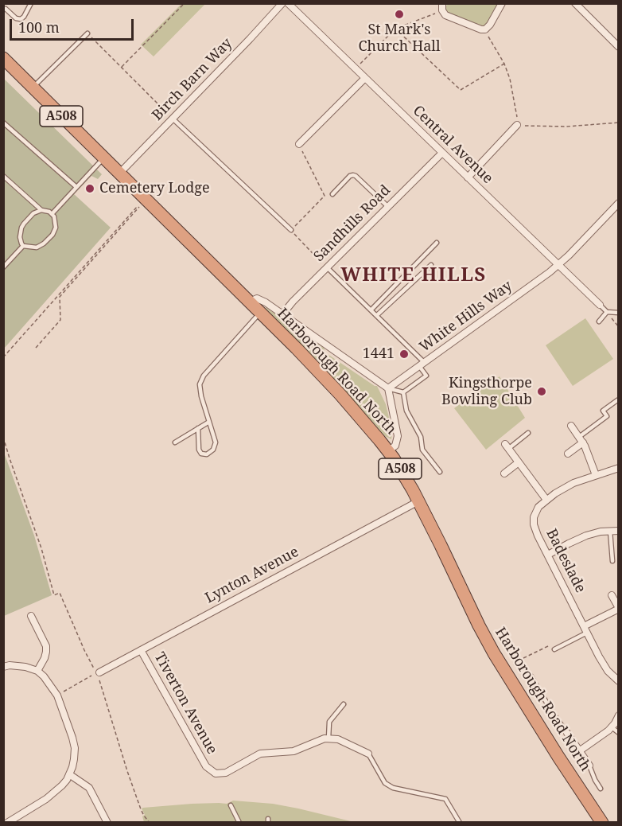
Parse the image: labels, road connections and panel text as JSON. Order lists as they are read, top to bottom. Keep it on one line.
{"streets":{"highway":["A508","Harborough Road North"],"street":["Birch Barn Way","Central Avenue","Sandhills Road","White Hills Way","Badeslade","Lynton Avenue","Tiverton Avenue"]},"crossings":[["Birch Barn Way","A508"],["Birch Barn Way","Harborough Road North"],["A508","Harborough Road North"],["Central Avenue","Sandhills Road"],["Central Avenue","White Hills Way"],["Harborough Road North","Lynton Avenue"],["Lynton Avenue","Tiverton Avenue"]],"districts":["WHITE HILLS"],"places":["St Mark's Church Hall","Cemetery Lodge","1441","Kingsthorpe Bowling Club"],"scale_bar":"100 m"}
